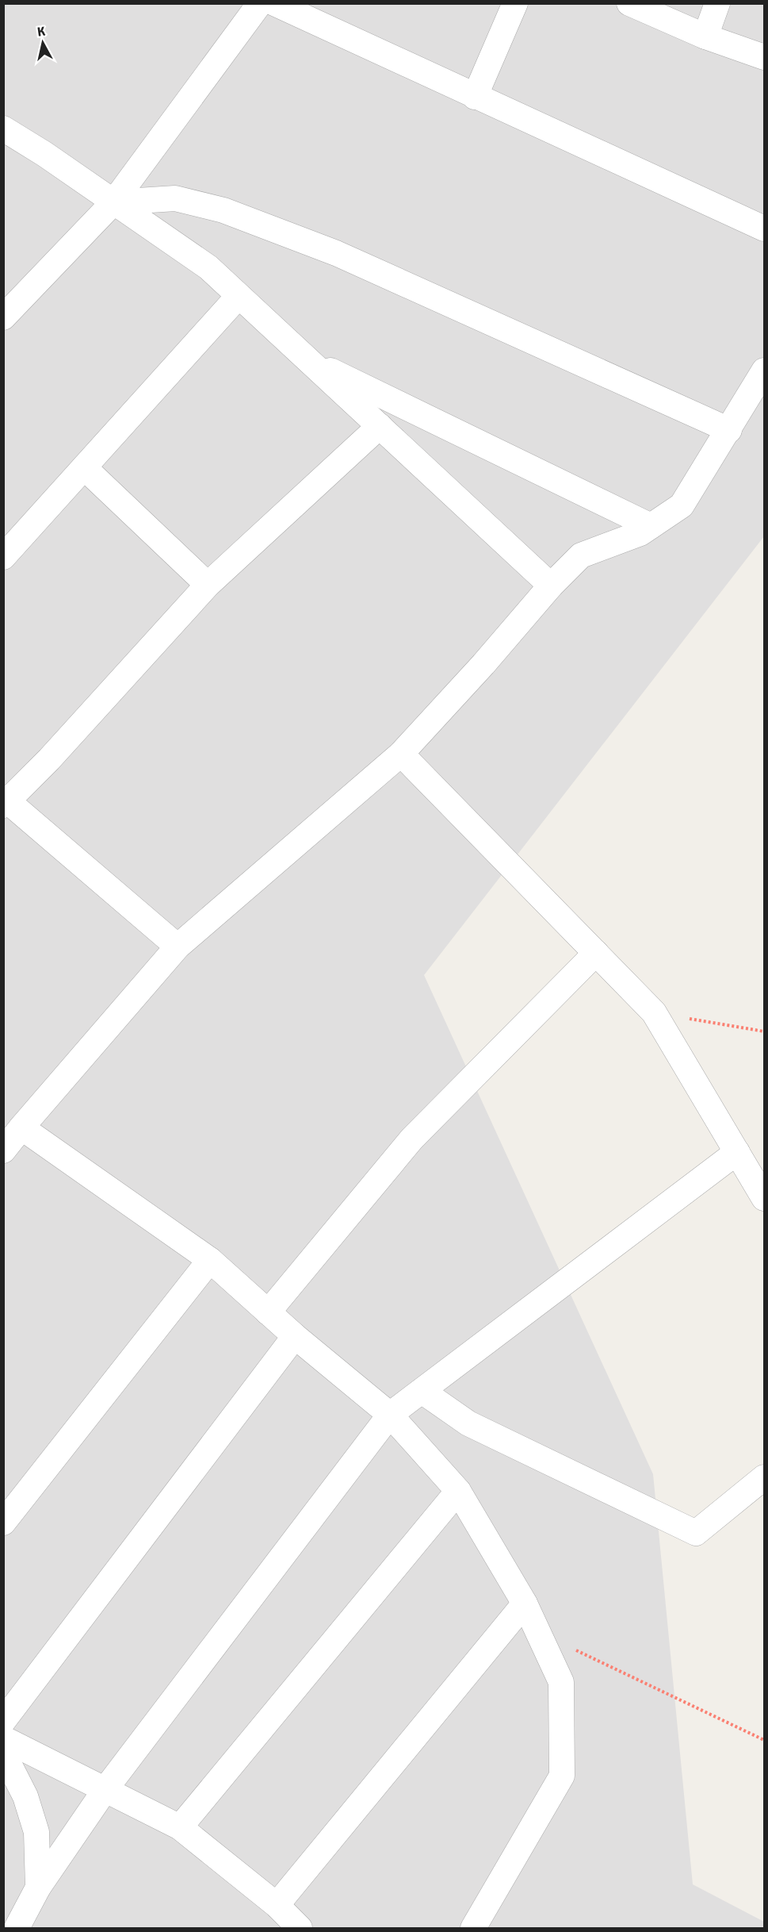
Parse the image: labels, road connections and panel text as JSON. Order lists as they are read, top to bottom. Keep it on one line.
{"north":"top"}
